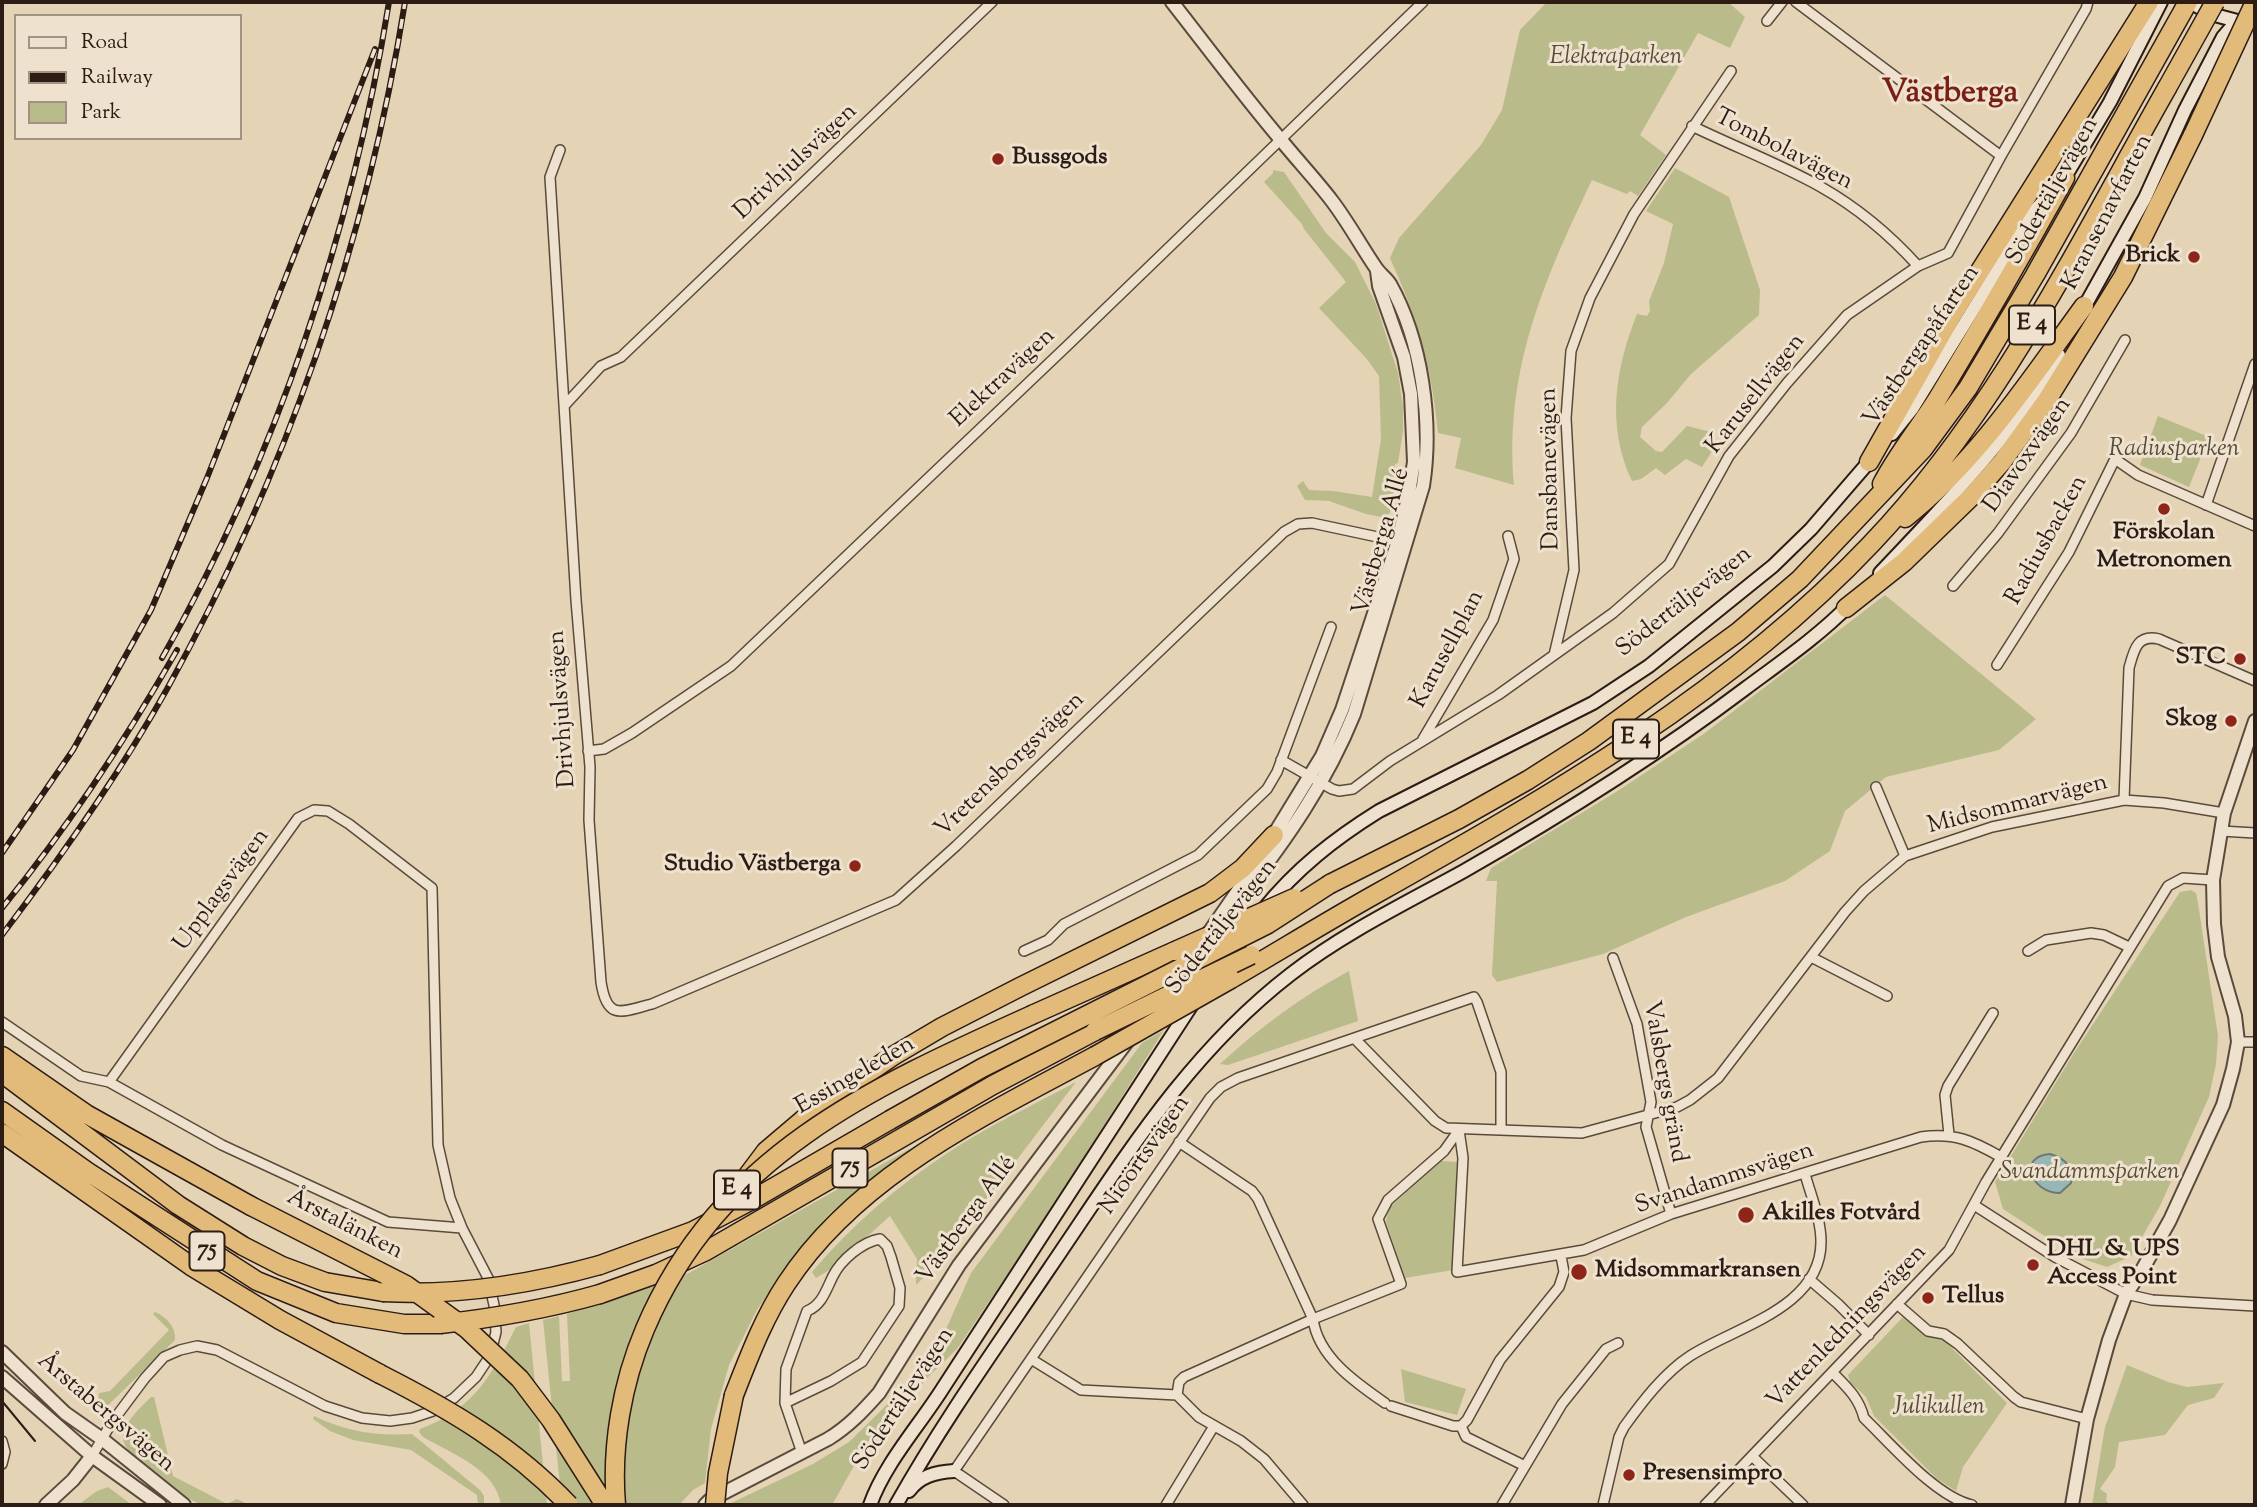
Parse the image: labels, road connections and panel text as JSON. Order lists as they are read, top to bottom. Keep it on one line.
{"streets":{"highway":["Södertäljevägen","E 4","Essingeleden","75","Årstalänken"],"main road":["Kransenavfarten","Västbergapåfarten","Västberga Allé","Årstabergsvägen"],"street":["Tombolavägen","Drivhjulsvägen","Elektravägen","Karusellvägen","Diavoxvägen","Dansbanevägen","Radiusbacken","Karusellplan","Vretensborgsvägen","Midsommarvägen","Upplagsvägen","Valsbergs gränd","Nioörtsvägen","Svandammsvägen","Vattenledningsvägen"]},"crossings":[["Tombolavägen","Karusellvägen"],["Tombolavägen","Dansbanevägen"],["Drivhjulsvägen","Elektravägen"],["Drivhjulsvägen","Vretensborgsvägen"],["Södertäljevägen","Kransenavfarten"],["Södertäljevägen","E 4"],["Södertäljevägen","Västbergapåfarten"],["Södertäljevägen","Essingeleden"],["Södertäljevägen","75"],["Kransenavfarten","E 4"],["E 4","75"],["Elektravägen","Västberga Allé"],["Karusellvägen","Dansbanevägen"],["Karusellvägen","Västberga Allé"],["Karusellvägen","Karusellplan"],["Västberga Allé","Vretensborgsvägen"],["Midsommarvägen","Valsbergs gränd"],["Midsommarvägen","Nioörtsvägen"],["Midsommarvägen","Svandammsvägen"],["Upplagsvägen","Årstabergsvägen"],["Essingeleden","75"],["Valsbergs gränd","Svandammsvägen"],["Svandammsvägen","Vattenledningsvägen"]],"districts":["Västberga"],"parks":["Elektraparken","Radiusparken","Svandammsparken","Julikullen"],"places":["Bussgods","Brick","Förskolan Metronomen","STC","Skog","Studio Västberga","Akilles Fotvård","DHL & UPS Access Point","Midsommarkransen","Tellus","Presensimpro"],"legend":["Road","Railway","Park"]}
